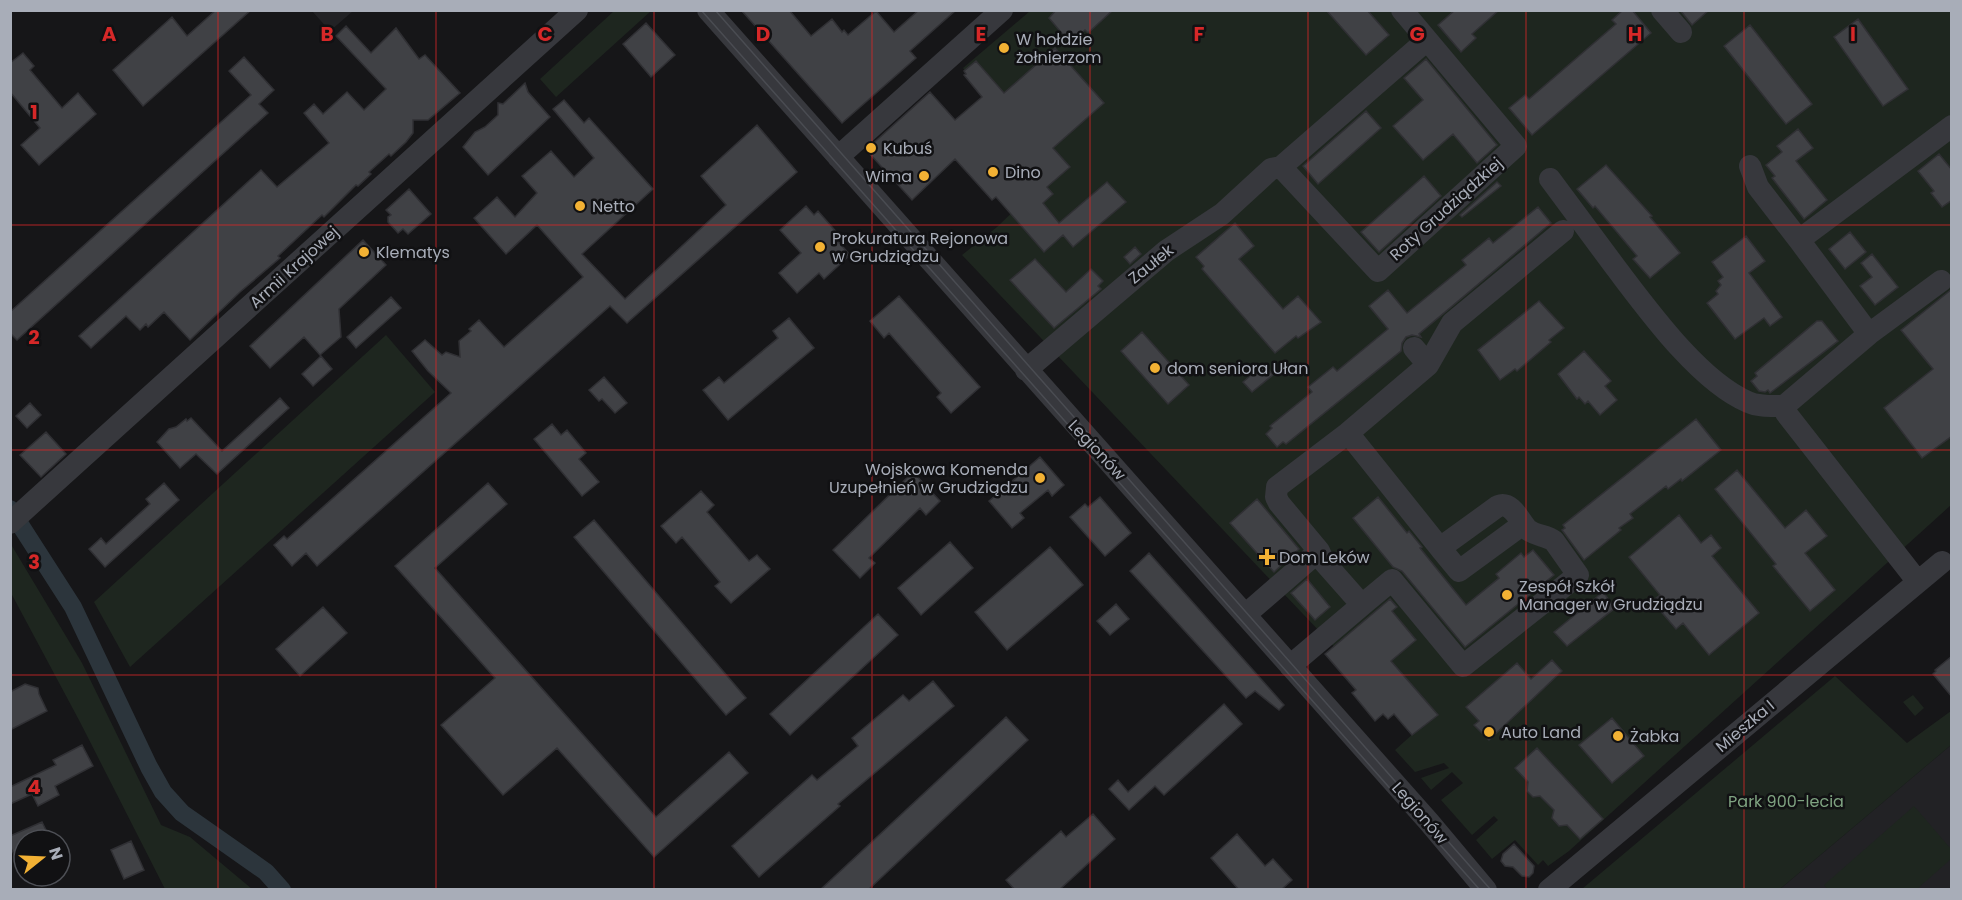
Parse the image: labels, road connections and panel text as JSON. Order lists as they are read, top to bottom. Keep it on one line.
{"streets":{"street":["Roty Grudziądzkiej","Zaułek","Armii Krajowej","Legionów","Mieszka I"]},"crossings":[["Roty Grudziądzkiej","Zaułek"],["Zaułek","Legionów"]],"parks":["Park 900-lecia"],"places":{"other":["W hołdzie żołnierzom","Kubuś","Dino","Wima","Netto","Prokuratura Rejonowa w Grudziądzu","Klematys","dom seniora Ułan","Wojskowa Komenda Uzupełnień w Grudziądzu","Zespół Szkół Manager w Grudziądzu","Auto Land","Żabka"],"health":["Dom Leków"]},"north":"right","grid":{"columns":["A","B","C","D","E","F","G","H","I"],"rows":["1","2","3","4"]}}
